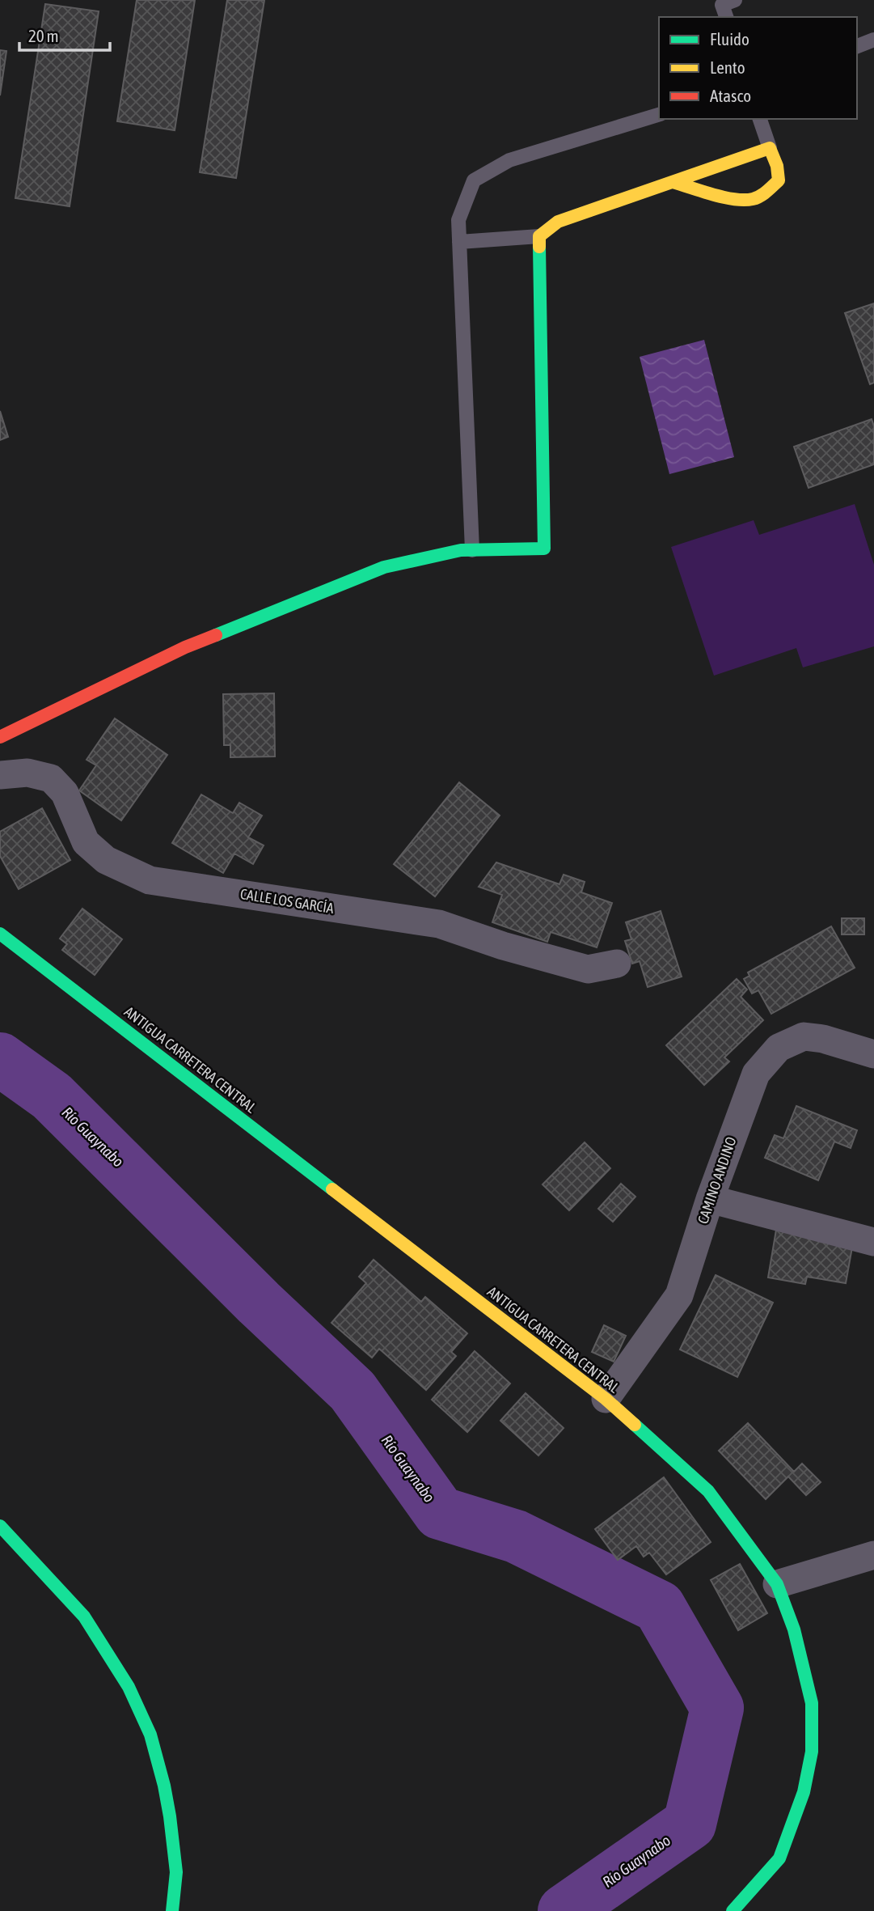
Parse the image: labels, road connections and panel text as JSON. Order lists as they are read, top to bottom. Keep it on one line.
{"streets":{"main road":["ANTIGUA CARRETERA CENTRAL"],"street":["CALLE LOS GARCÍA","CAMINO ANDINO"]},"crossings":[["ANTIGUA CARRETERA CENTRAL","CAMINO ANDINO"]],"water":["Río Guaynabo"],"legend":["Fluido","Lento","Atasco"],"scale_bar":"20 m"}
